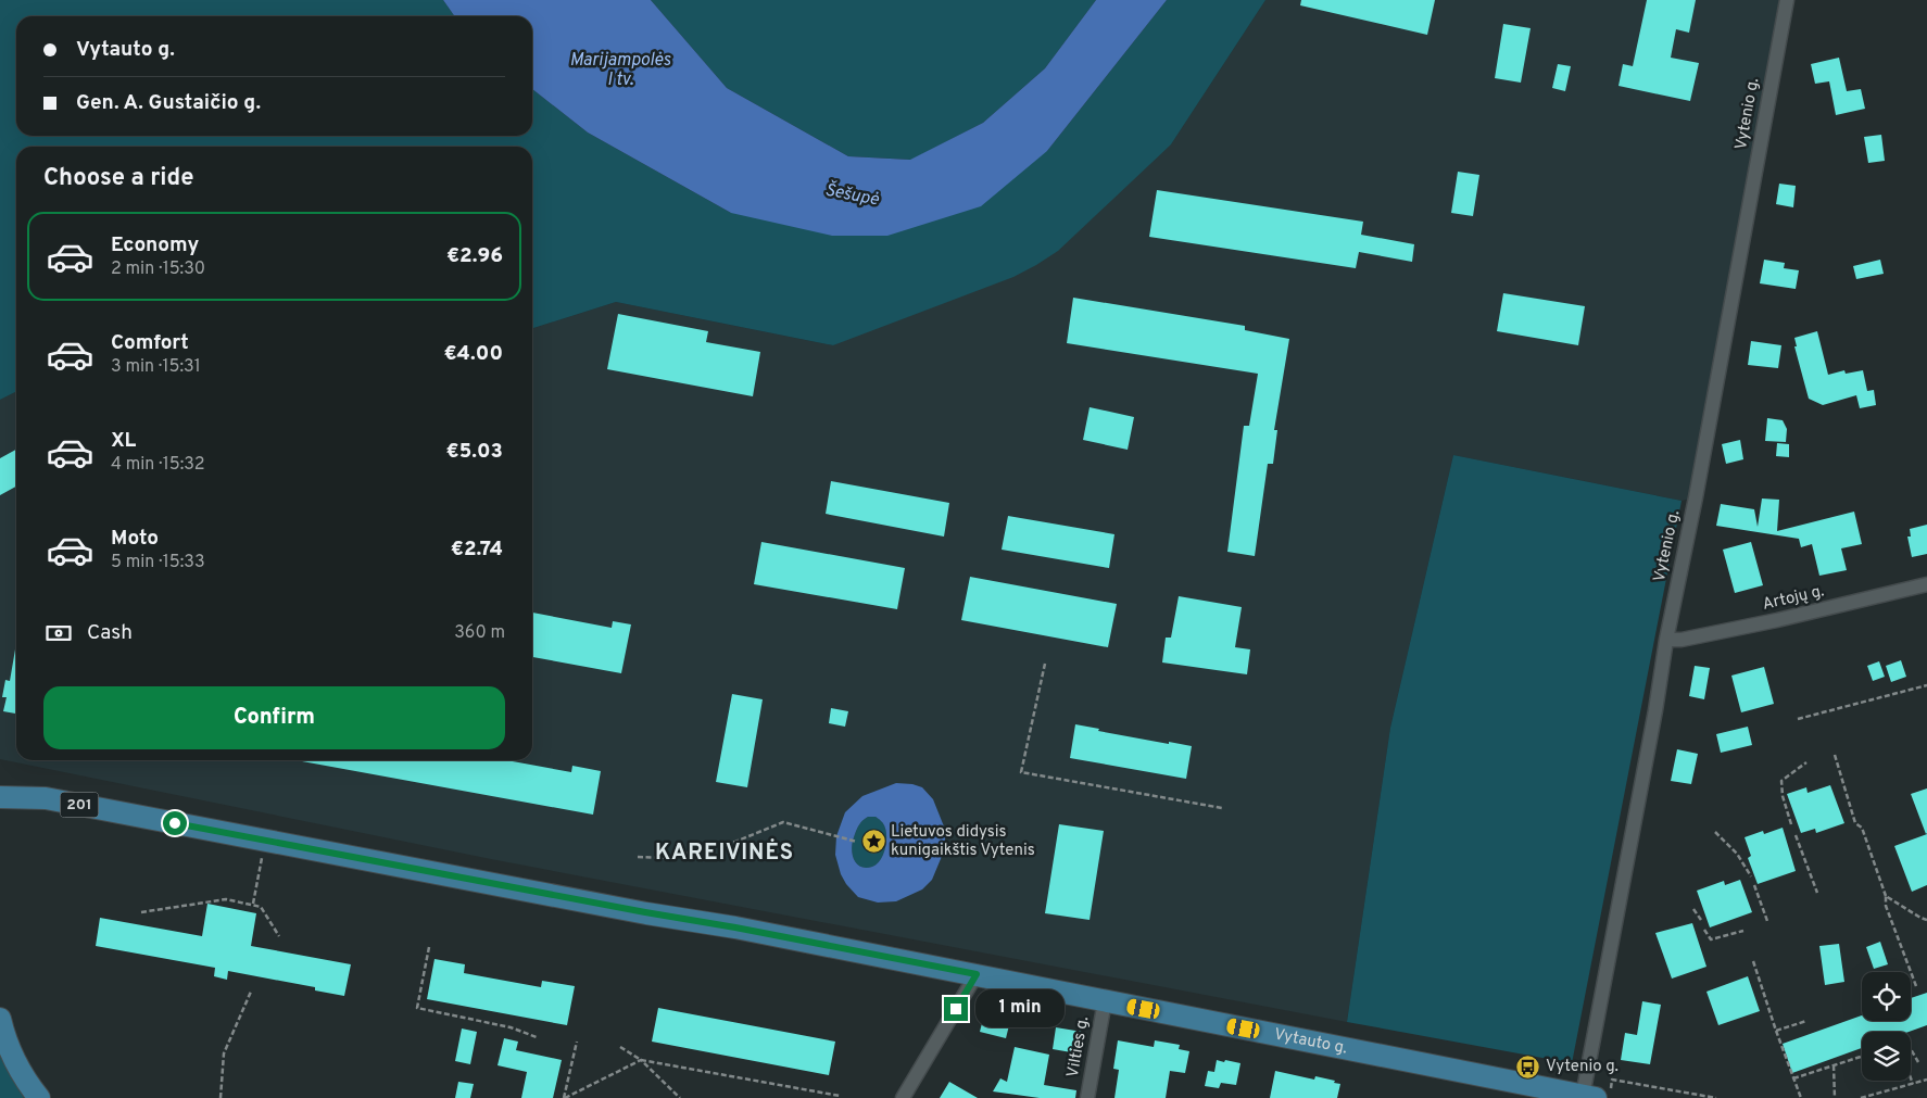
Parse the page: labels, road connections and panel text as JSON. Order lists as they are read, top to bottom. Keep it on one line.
{"streets":{"main road":["201","Vytauto g."],"street":["Vytenio g.","Artojų g.","Vilties g."]},"crossings":[["Vytenio g.","Artojų g."],["Vytenio g.","Vytauto g."],["Vytauto g.","Vilties g."]],"districts":["KAREIVINĖS"],"water":["Marijampolės I tv.","Šešupė"],"places":{"place":["Lietuvos didysis kunigaikštis Vytenis"],"bus stop":["Vytenio g."]},"page":{"banner":["Vytauto g.","Gen. A. Gustaičio g."],"heading":"Choose a ride","list":[{"name":"Economy","note":"2 min · 15:30","value":"€2.96"},{"name":"Comfort","note":"3 min · 15:31","value":"€4.00"},{"name":"XL","note":"4 min · 15:32","value":"€5.03"},{"name":"Moto","note":"5 min · 15:33","value":"€2.74"}],"pay":["Cash","360 m"],"buttons":"Confirm","bubble":"1 min"}}
